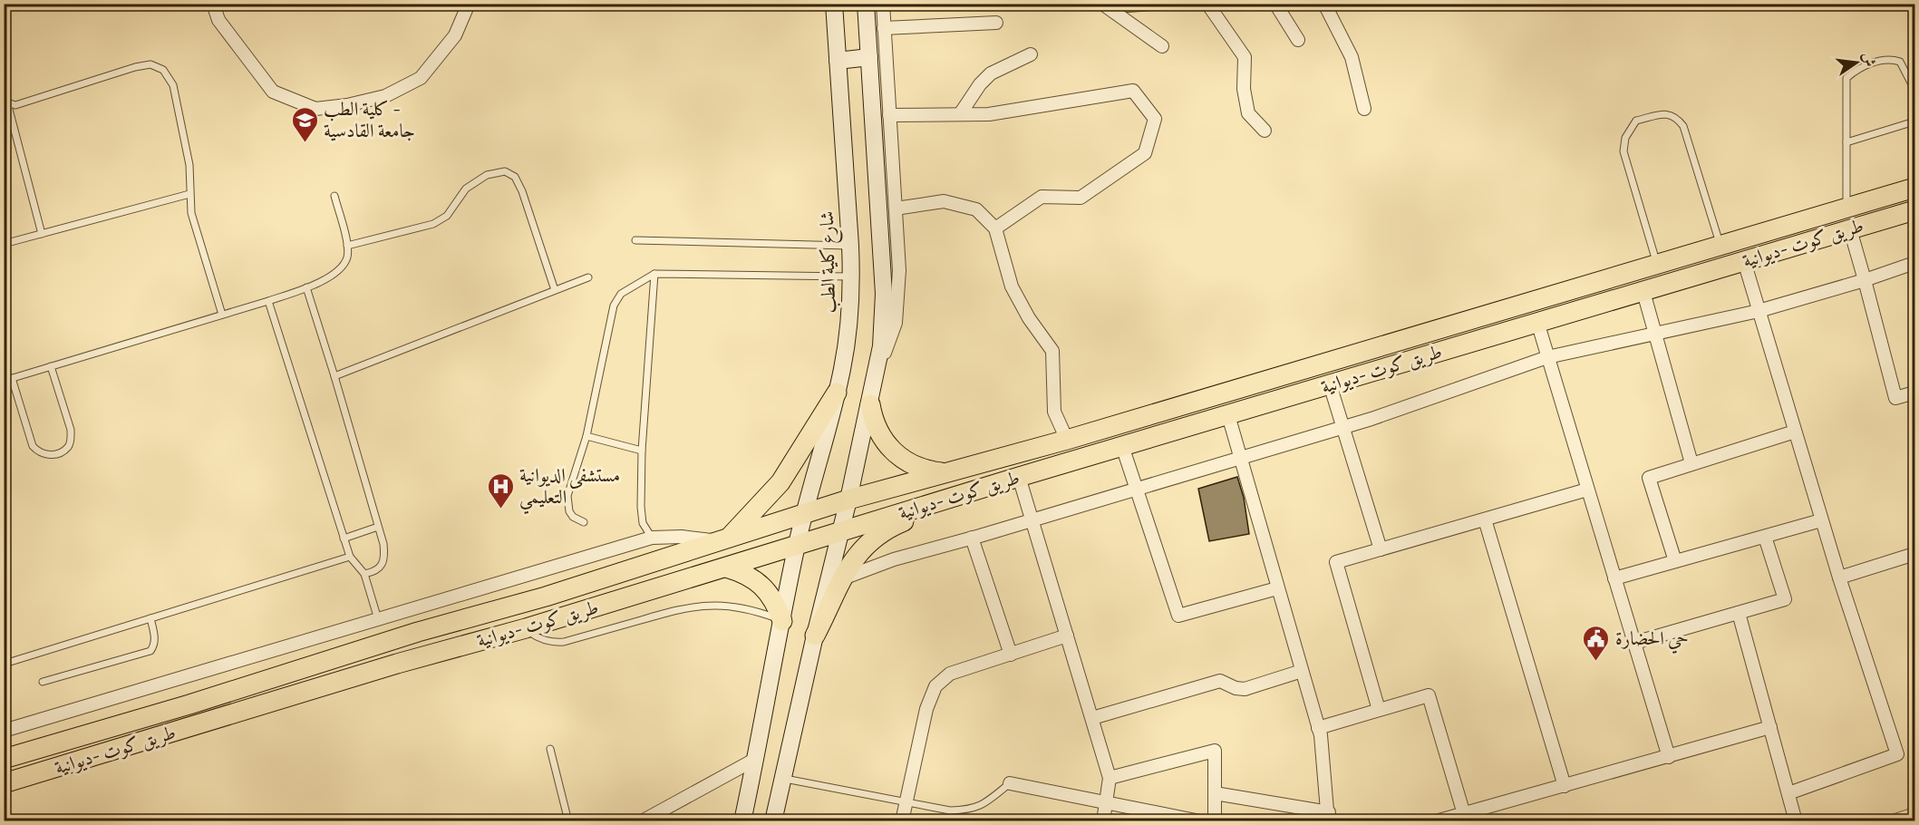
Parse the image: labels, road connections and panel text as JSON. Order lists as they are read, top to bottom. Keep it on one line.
{"streets":{"main road":["طريق كوت -ديوانية","شارع كلية الطب"]},"crossings":[["طريق كوت -ديوانية","شارع كلية الطب"]],"places":{"school or university":["كلية الطب - جامعة القادسية"],"hospital":["مستشفى الديوانية التعليمي"],"public building":["حي الحضارة"]},"north":"right"}
